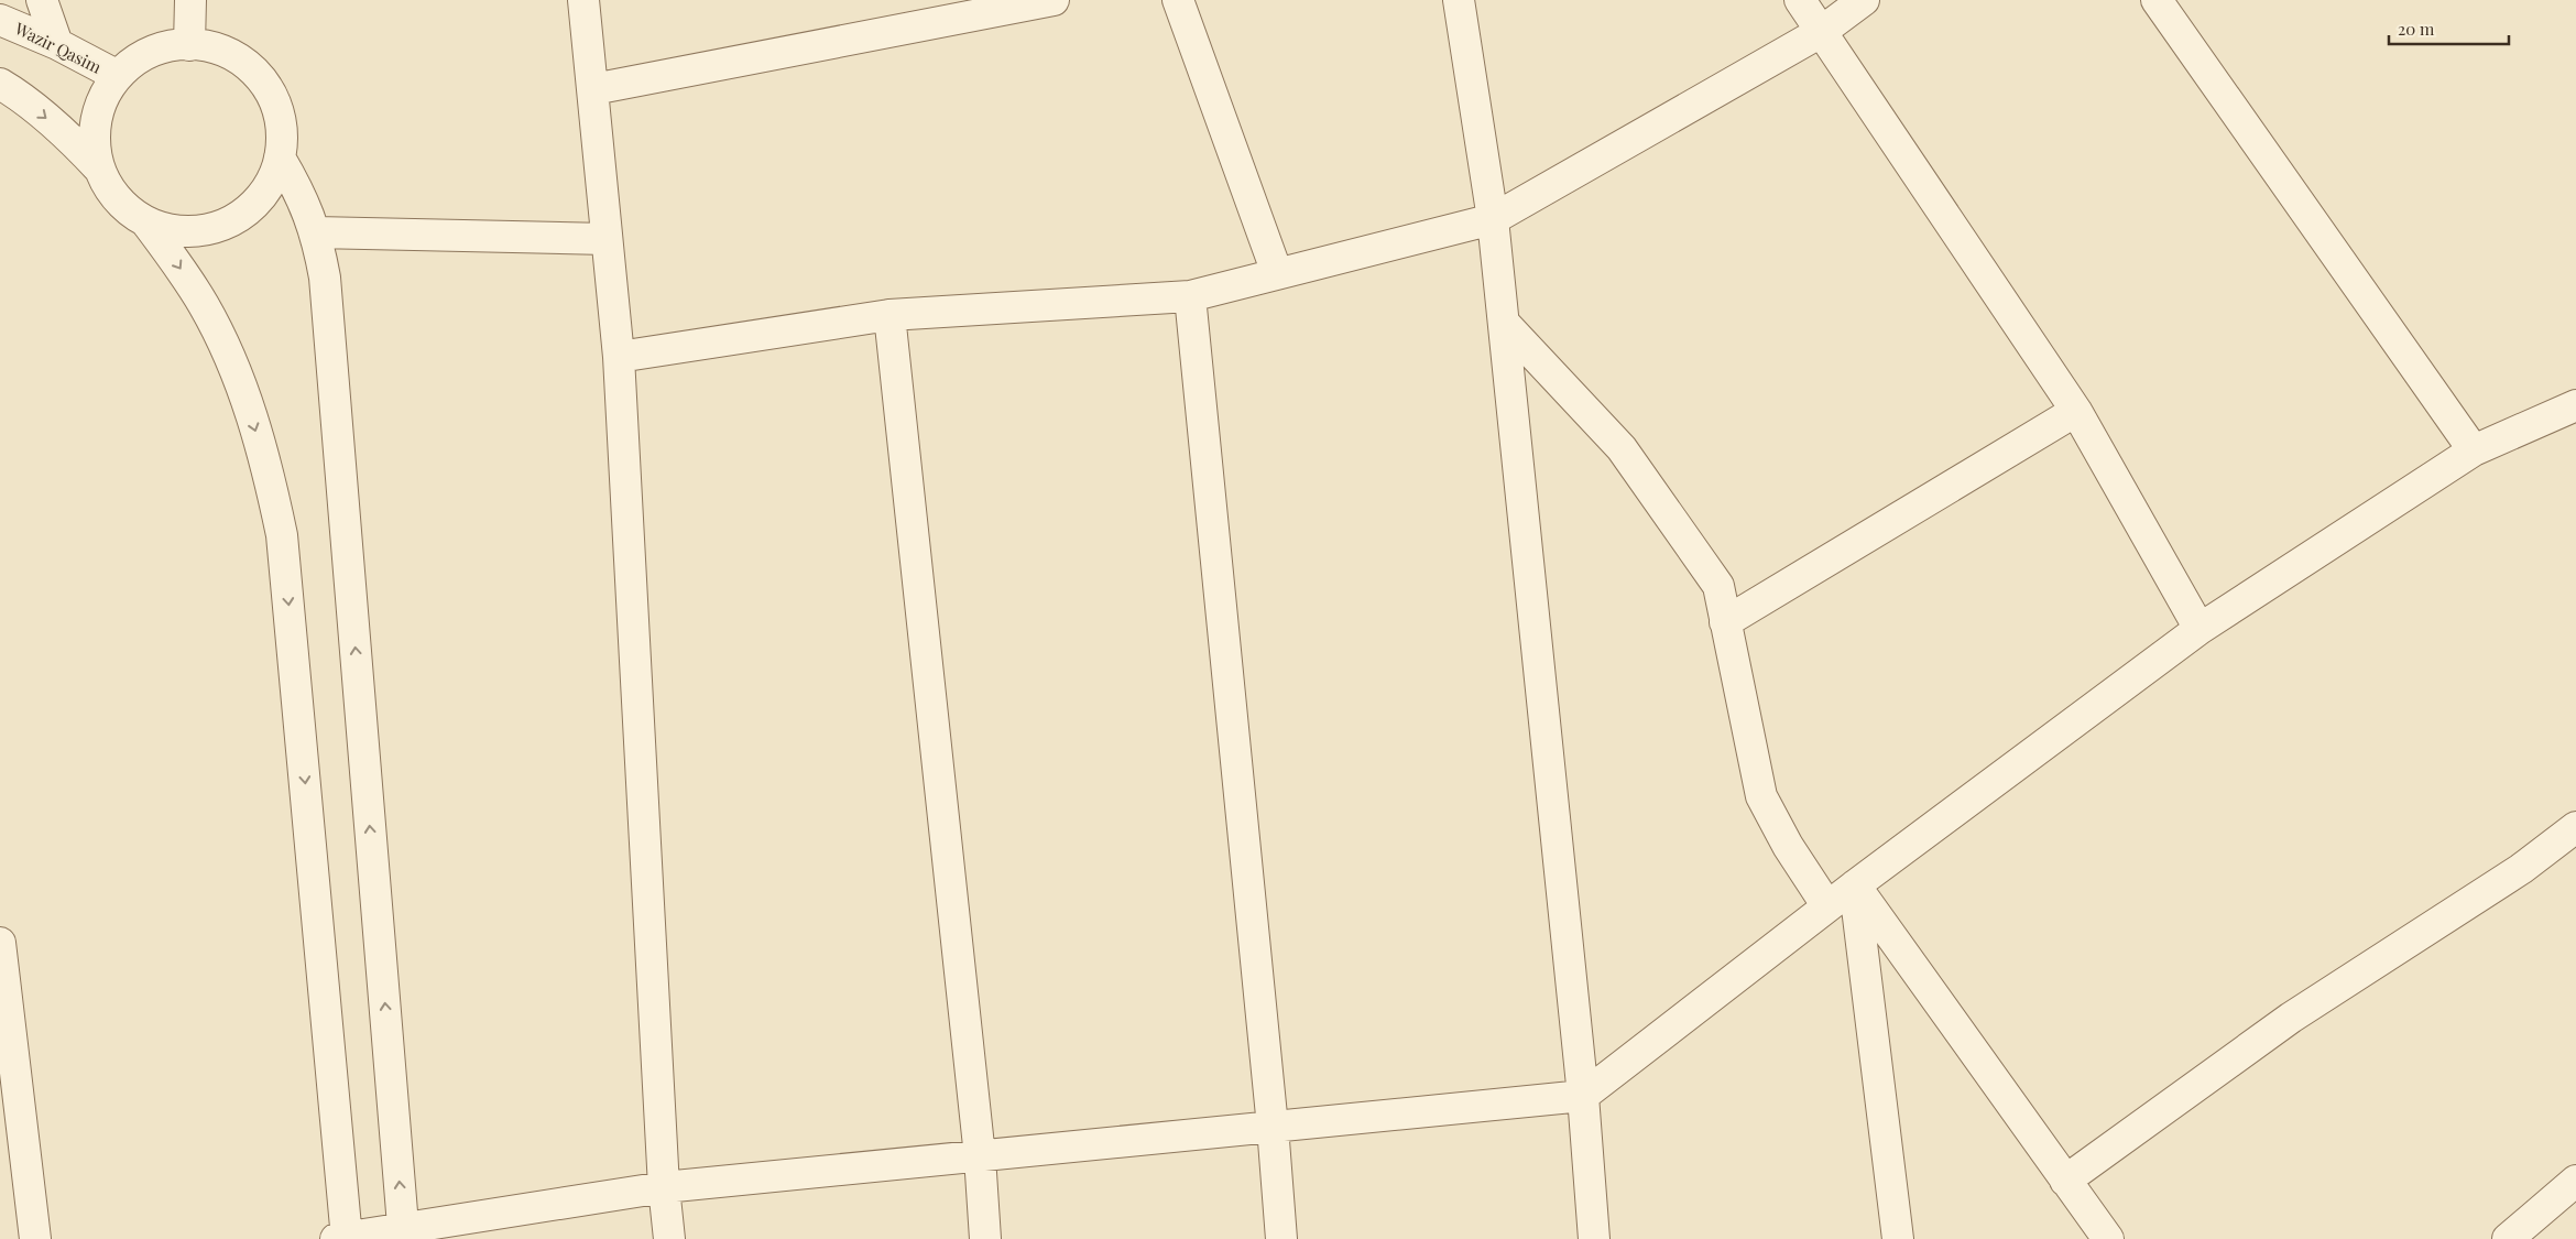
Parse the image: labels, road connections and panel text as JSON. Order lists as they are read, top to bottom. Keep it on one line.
{"streets":{"street":["Wazir Qasim"]},"scale_bar":"20 m"}
